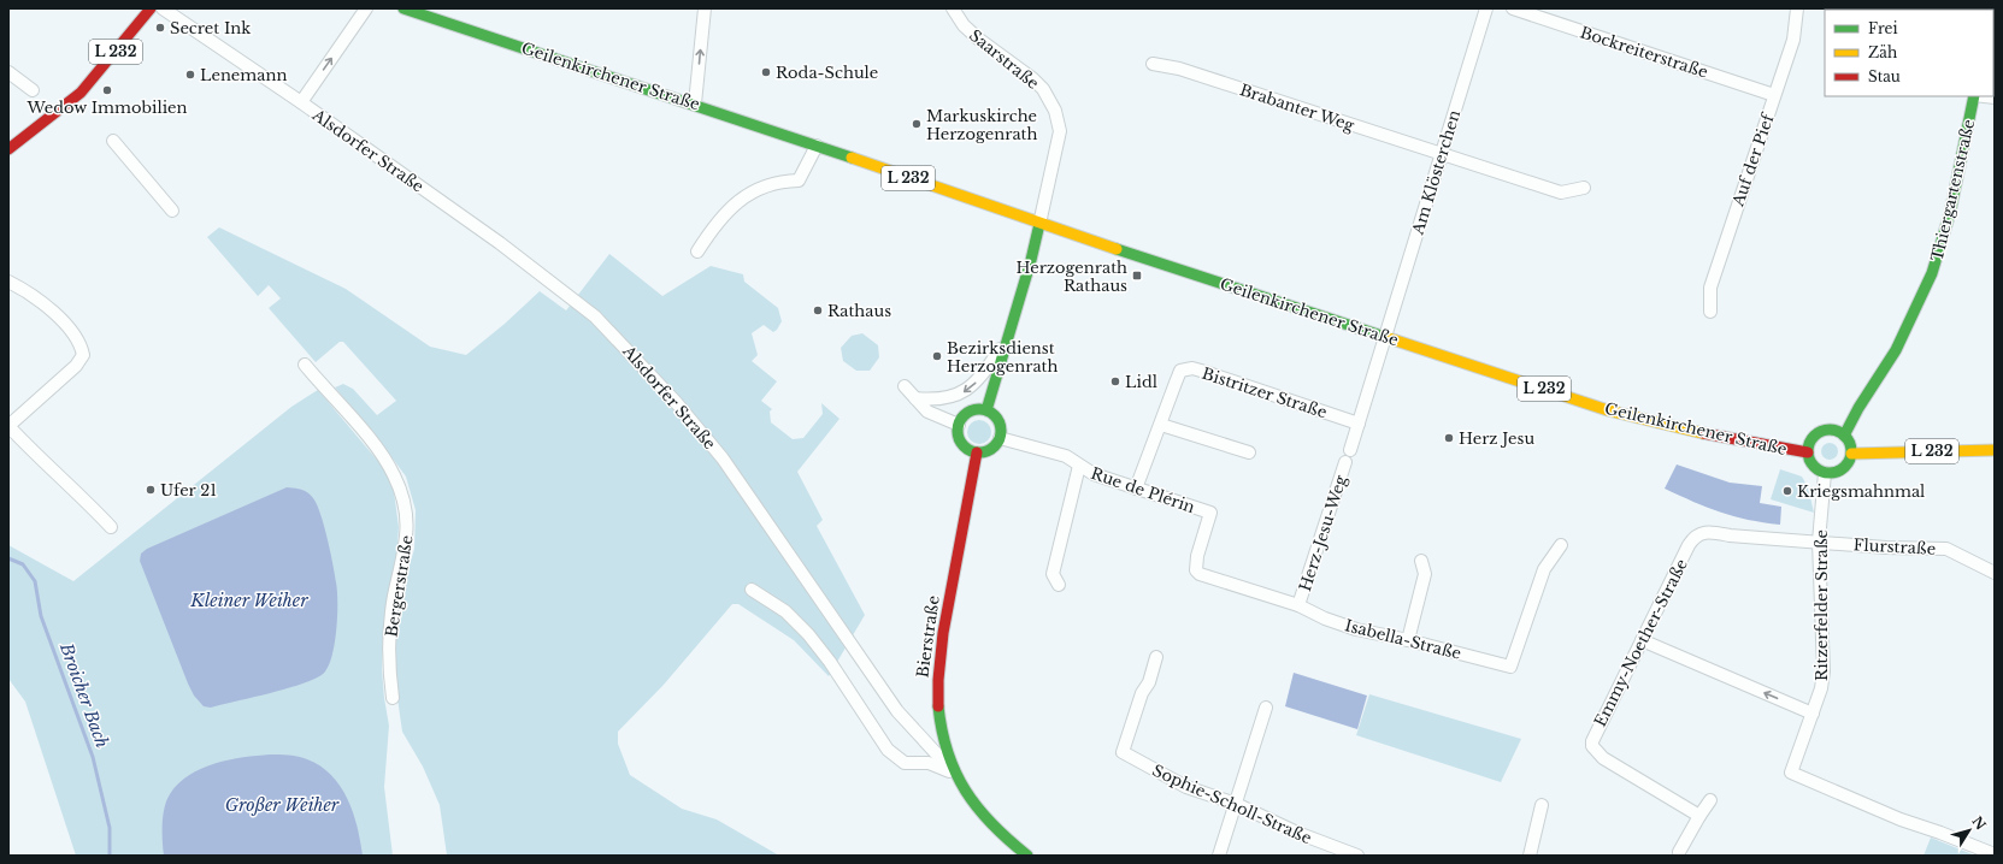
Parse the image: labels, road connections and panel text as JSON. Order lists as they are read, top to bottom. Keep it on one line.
{"streets":{"main road":["L 232","Geilenkirchener Straße","Thiergartenstraße","Bierstraße"],"street":["Bockreiterstraße","Saarstraße","Brabanter Weg","Alsdorfer Straße","Auf der Pief","Am Klösterchen","Bistritzer Straße","Rue de Plérin","Herz-Jesu-Weg","Flurstraße","Bergerstraße","Ritzerfelder Straße","Isabella-Straße","Emmy-Noether-Straße","Sophie-Scholl-Straße"]},"crossings":[["L 232","Geilenkirchener Straße"],["L 232","Thiergartenstraße"],["L 232","Ritzerfelder Straße"],["Bockreiterstraße","Auf der Pief"],["Saarstraße","Geilenkirchener Straße"],["Geilenkirchener Straße","Am Klösterchen"],["Geilenkirchener Straße","Thiergartenstraße"],["Geilenkirchener Straße","Herz-Jesu-Weg"],["Geilenkirchener Straße","Ritzerfelder Straße"],["Brabanter Weg","Am Klösterchen"],["Alsdorfer Straße","Bierstraße"],["Am Klösterchen","Herz-Jesu-Weg"],["Thiergartenstraße","Ritzerfelder Straße"],["Bistritzer Straße","Rue de Plérin"],["Bistritzer Straße","Herz-Jesu-Weg"],["Rue de Plérin","Herz-Jesu-Weg"],["Rue de Plérin","Bierstraße"],["Rue de Plérin","Isabella-Straße"],["Herz-Jesu-Weg","Isabella-Straße"],["Flurstraße","Ritzerfelder Straße"],["Flurstraße","Emmy-Noether-Straße"],["Ritzerfelder Straße","Emmy-Noether-Straße"]],"water":["Kleiner Weiher","Broicher Bach","Großer Weiher"],"places":{"other":["Secret Ink","Roda-Schule","Lenemann","Wedow Immobilien","Markuskirche Herzogenrath","Rathaus","Bezirksdienst Herzogenrath","Lidl","Herz Jesu","Ufer 21","Kriegsmahnmal"],"transit":["Herzogenrath Rathaus"]},"legend":["Frei","Zäh","Stau"],"north":"top right"}
